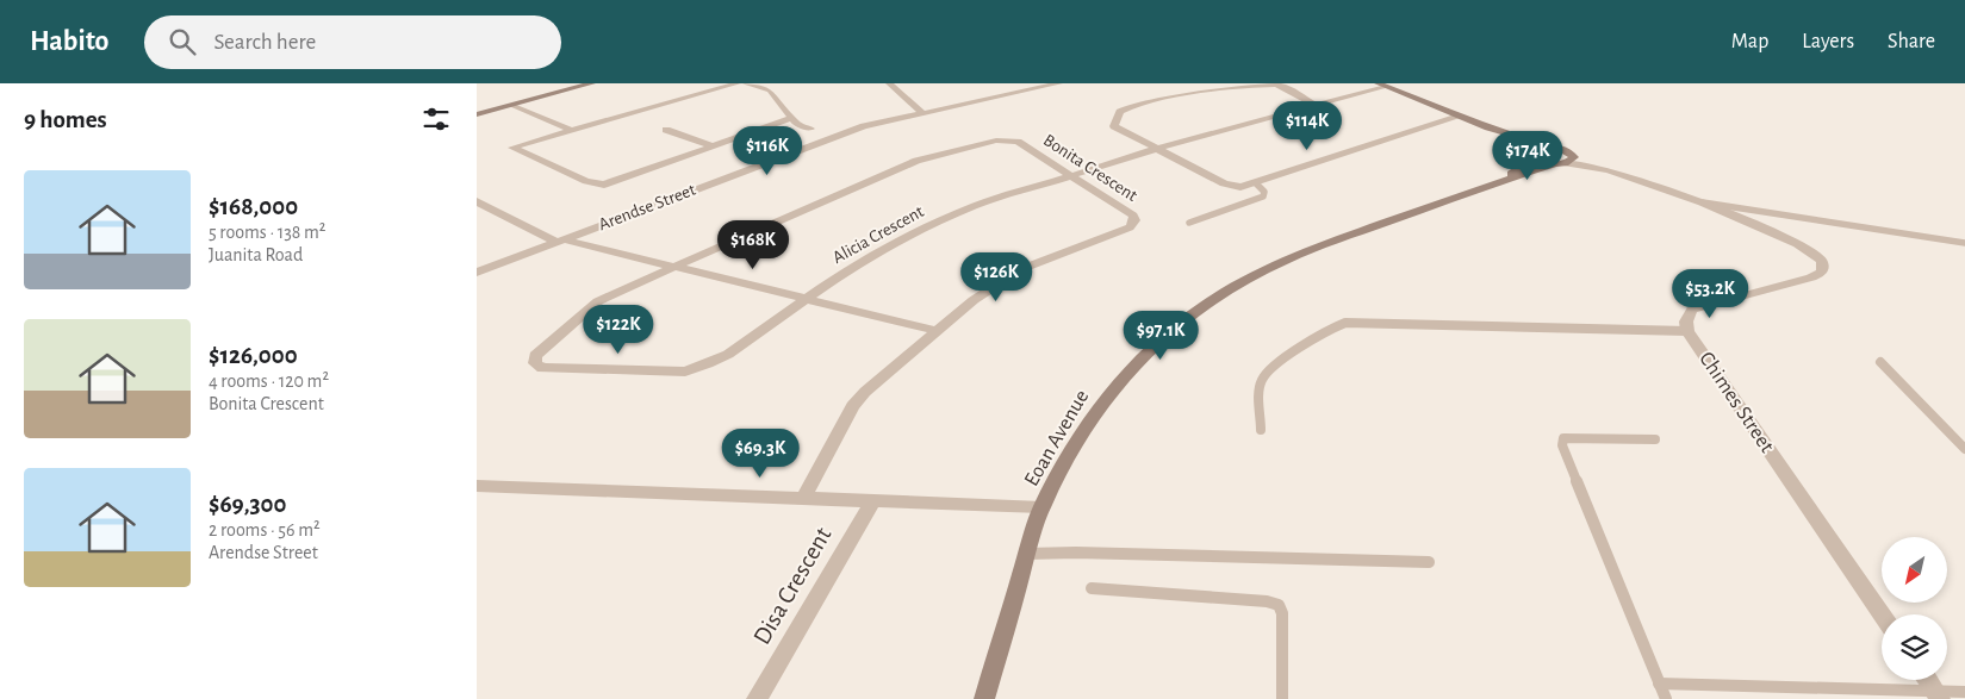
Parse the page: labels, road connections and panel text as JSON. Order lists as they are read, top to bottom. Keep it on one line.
{"streets":{"street":["Bonita Crescent","Arendse Street","Alicia Crescent","Chimes Street","Eoan Avenue","Disa Crescent"]},"crossings":[["Bonita Crescent","Alicia Crescent"]],"north":"bottom left","page":{"header":"Habito","search":"Search here","nav":["Map","Layers","Share"],"heading":"9 homes","price":["$114K","$116K","$174K","$168K","$126K","$53.2K","$122K","$97.1K","$69.3K"],"list":[{"name":"$168,000","note":"5 rooms · 138 m² · Juanita Road"},{"name":"$126,000","note":"4 rooms · 120 m² · Bonita Crescent"},{"name":"$69,300","note":"2 rooms · 56 m² · Arendse Street"}]}}
